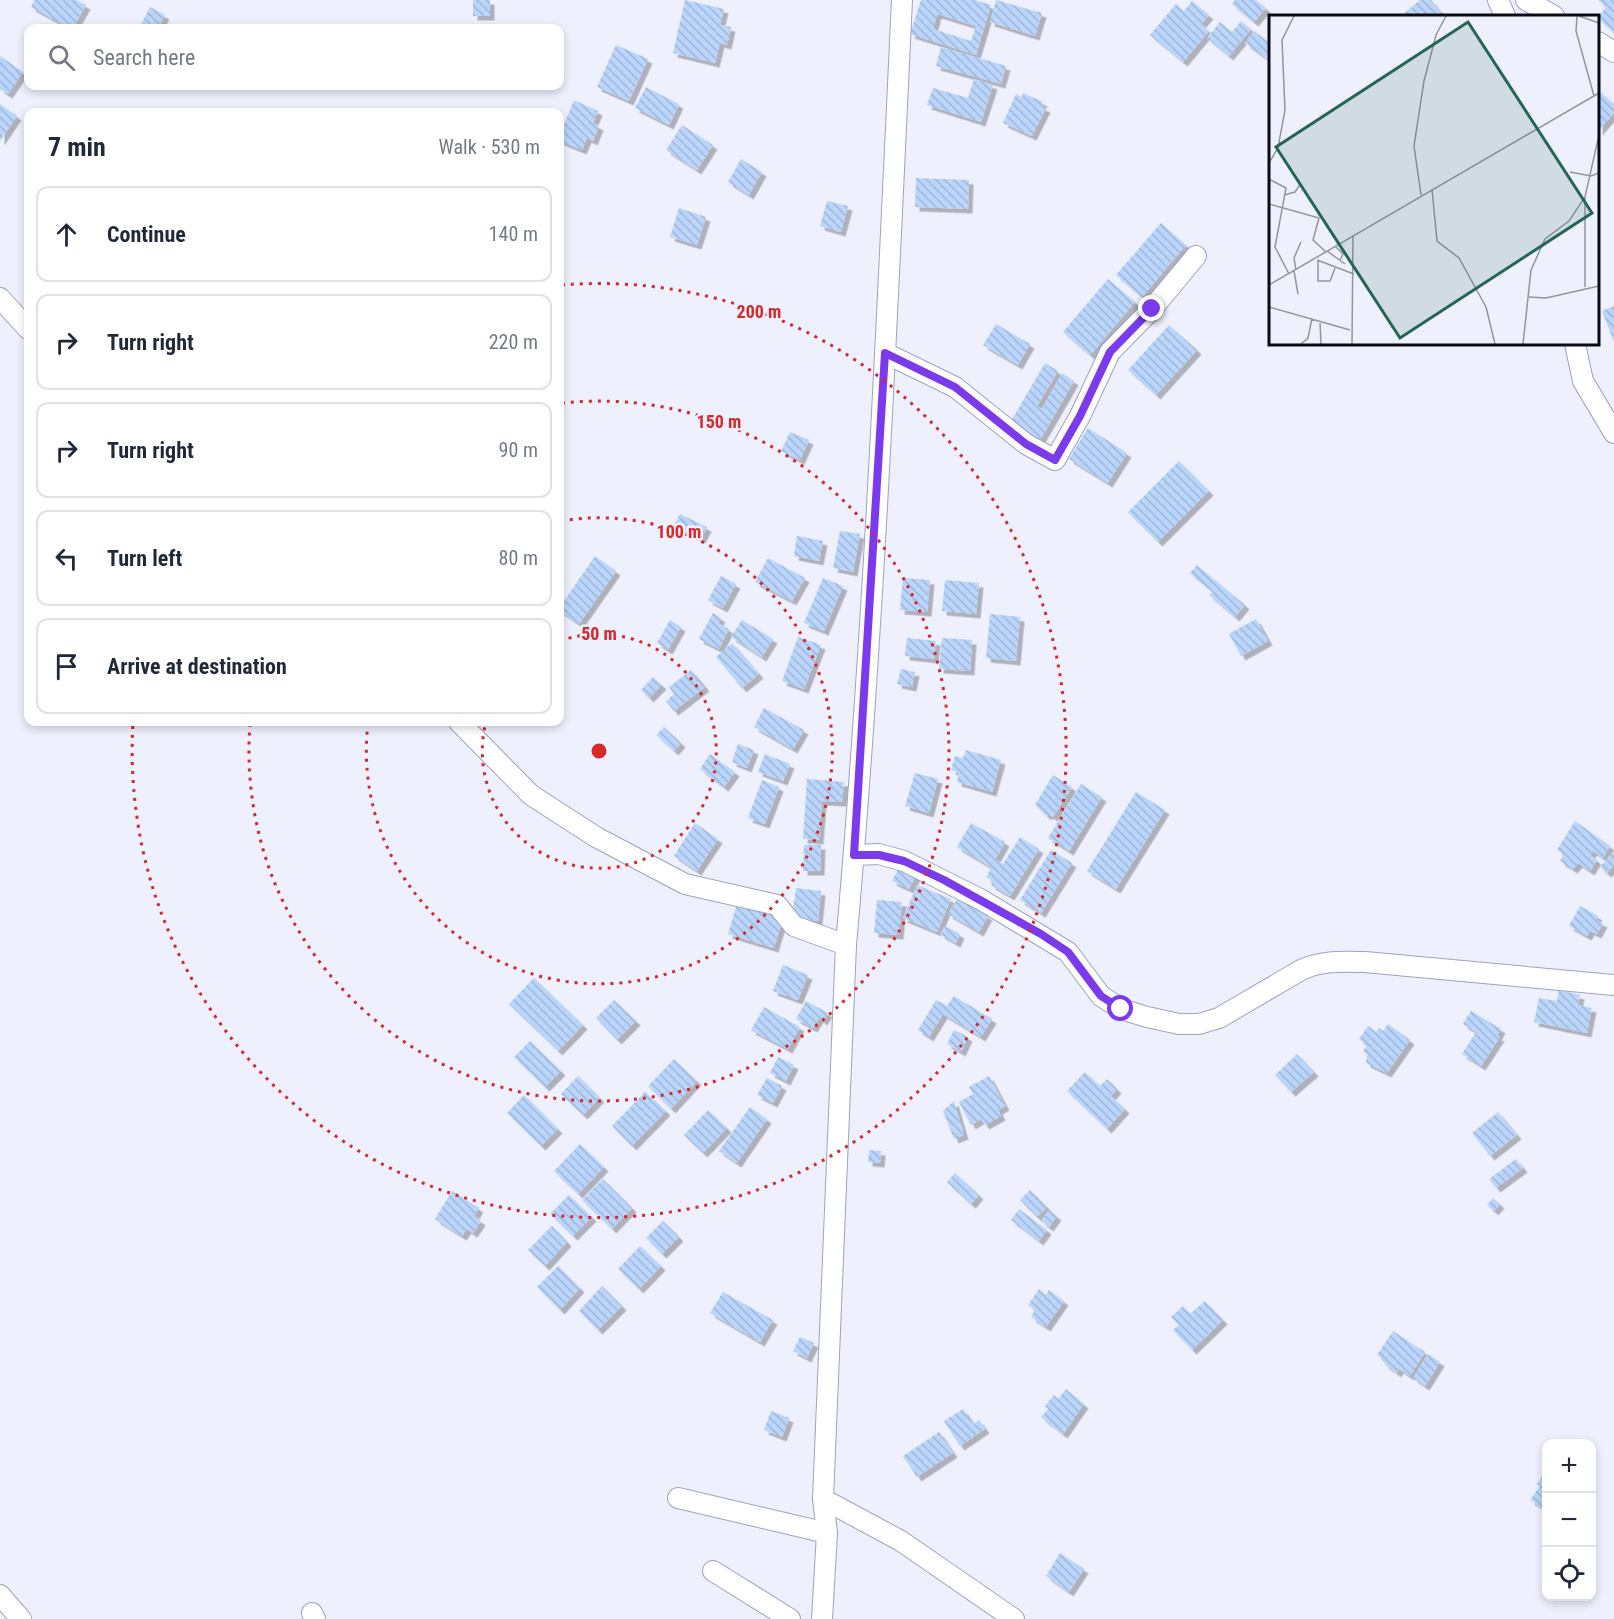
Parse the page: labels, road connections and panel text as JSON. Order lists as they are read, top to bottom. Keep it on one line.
{"page":{"search":"Search here","heading":["7 min","Walk · 530 m"],"list":[["Continue","140 m"],["Turn right","220 m"],["Turn right","90 m"],["Turn left","80 m"],"Arrive at destination"],"map_buttons":["+","−"]},"rings":["200 m","150 m","100 m","50 m"]}
